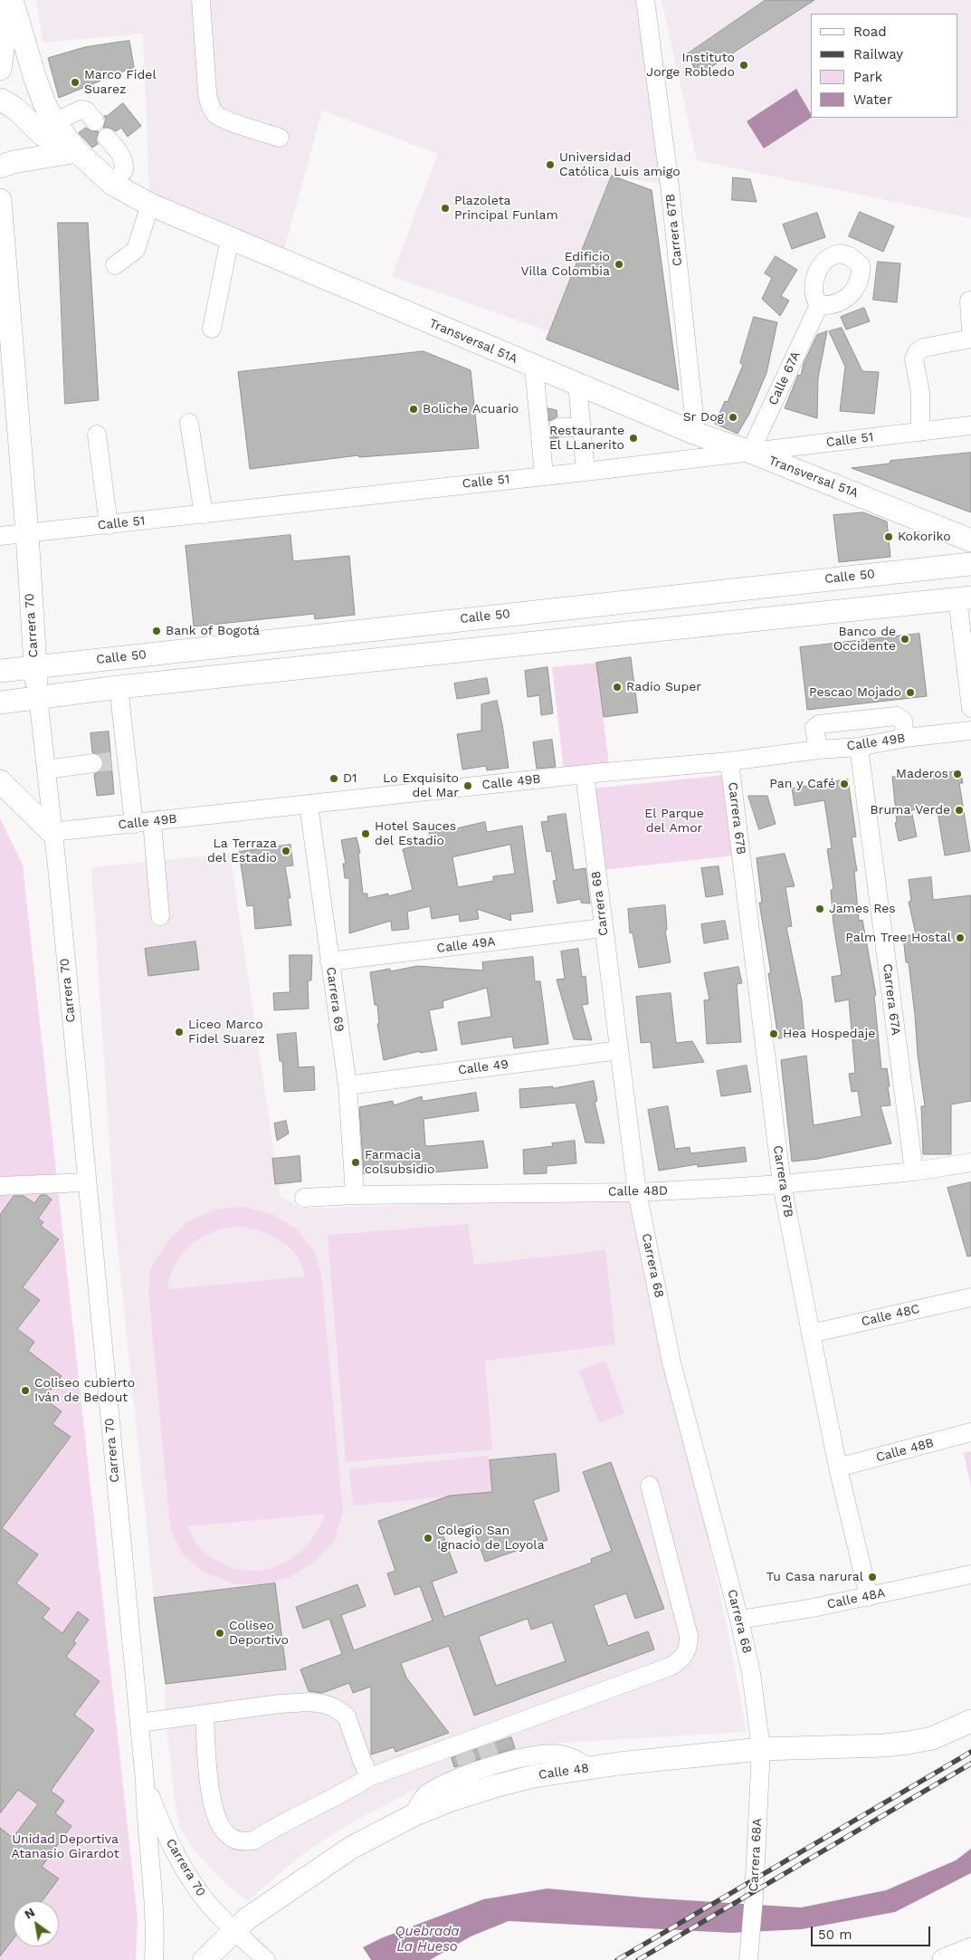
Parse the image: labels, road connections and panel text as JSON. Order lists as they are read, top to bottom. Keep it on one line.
{"streets":{"main road":["Transversal 51A","Calle 50","Carrera 70","Calle 48"],"street":["Carrera 67B","Calle 67A","Calle 51","Calle 49B","Carrera 68","Calle 49A","Carrera 69","Carrera 67A","Calle 49","Calle 48D","Calle 48C","Calle 48B","Calle 48A","Carrera 68A"]},"crossings":[["Carrera 67B","Transversal 51A"],["Carrera 67B","Calle 49B"],["Carrera 67B","Calle 48D"],["Carrera 67B","Calle 48C"],["Carrera 67B","Calle 48B"],["Carrera 67B","Calle 48A"],["Transversal 51A","Calle 67A"],["Transversal 51A","Calle 51"],["Calle 67A","Calle 51"],["Calle 51","Carrera 70"],["Calle 50","Carrera 70"],["Carrera 70","Calle 49B"],["Carrera 70","Calle 48"],["Calle 49B","Carrera 68"],["Calle 49B","Carrera 69"],["Calle 49B","Carrera 67A"],["Carrera 68","Calle 49A"],["Carrera 68","Calle 49"],["Carrera 68","Calle 48D"],["Carrera 68","Calle 48A"],["Carrera 68","Calle 48"],["Carrera 68","Carrera 68A"],["Calle 49A","Carrera 69"],["Carrera 69","Calle 49"],["Carrera 69","Calle 48D"],["Carrera 67A","Calle 48D"],["Calle 48","Carrera 68A"]],"water":["Quebrada La Hueso"],"parks":["El Parque del Amor","Unidad Deportiva Atanasio Girardot"],"places":["Instituto Jorge Robledo","Marco Fidel Suarez","Universidad Católica Luis amigo","Plazoleta Principal Funlam","Edificio Villa Colombia","Boliche Acuario","Sr Dog","Restaurante El LLanerito","Kokoriko","Bank of Bogotá","Banco de Occidente","Radio Super","Pescao Mojado","Maderos","D1","Pan y Café","Lo Exquisito del Mar","Bruma Verde","Hotel Sauces del Estadio","La Terraza del Estadio","James Res","Palm Tree Hostal","Liceo Marco Fidel Suarez","Hea Hospedaje","Farmacia colsubsidio","Coliseo cubierto Iván de Bedout","Colegio San Ignacio de Loyola","Tu Casa narural","Coliseo Deportivo"],"legend":["Road","Railway","Park","Water"],"scale_bar":"50 m","north":"top left"}
